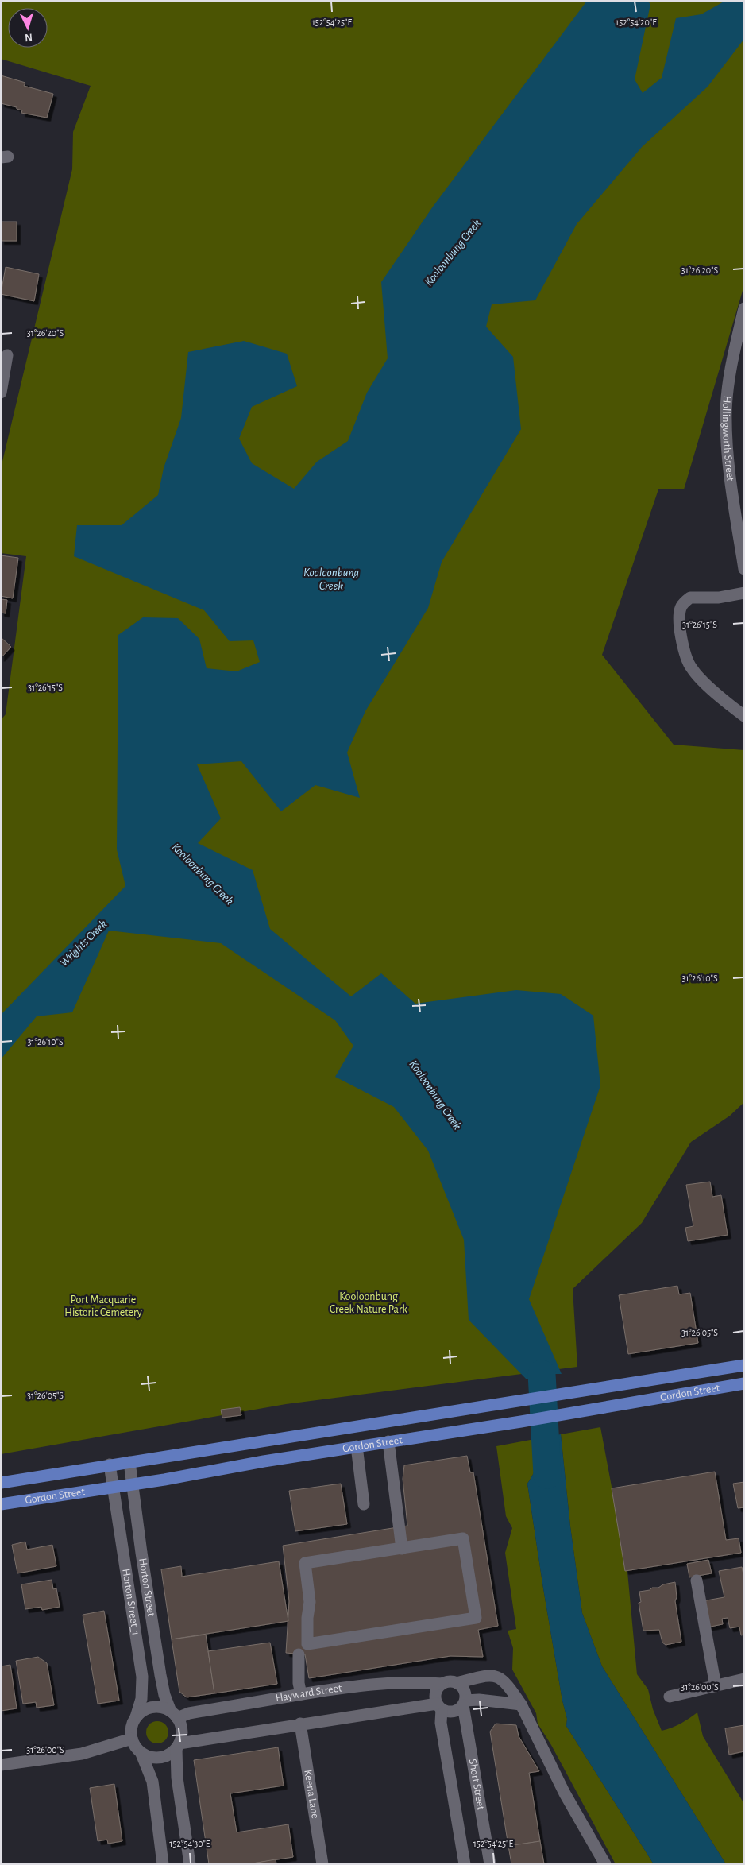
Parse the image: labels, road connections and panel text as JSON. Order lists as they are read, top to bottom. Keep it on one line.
{"streets":{"main road":["Gordon Street"],"street":["Hollingworth Street","Horton Street","Horton Street_1","Hayward Street","Short Street","Keena Lane"]},"crossings":[["Gordon Street","Horton Street"],["Gordon Street","Horton Street_1"],["Horton Street","Horton Street_1"],["Horton Street","Hayward Street"],["Horton Street_1","Hayward Street"],["Hayward Street","Short Street"]],"water":["Kooloonbung Creek","Wrights Creek"],"parks":["Kooloonbung Creek Nature Park","Port Macquarie Historic Cemetery"],"north":"bottom","coordinates":["152°54'25\"E","152°54'20\"E","31°26'20\"S","31°26'15\"S","31°26'10\"S","31°26'05\"S","31°26'00\"S","152°54'30\"E"]}
